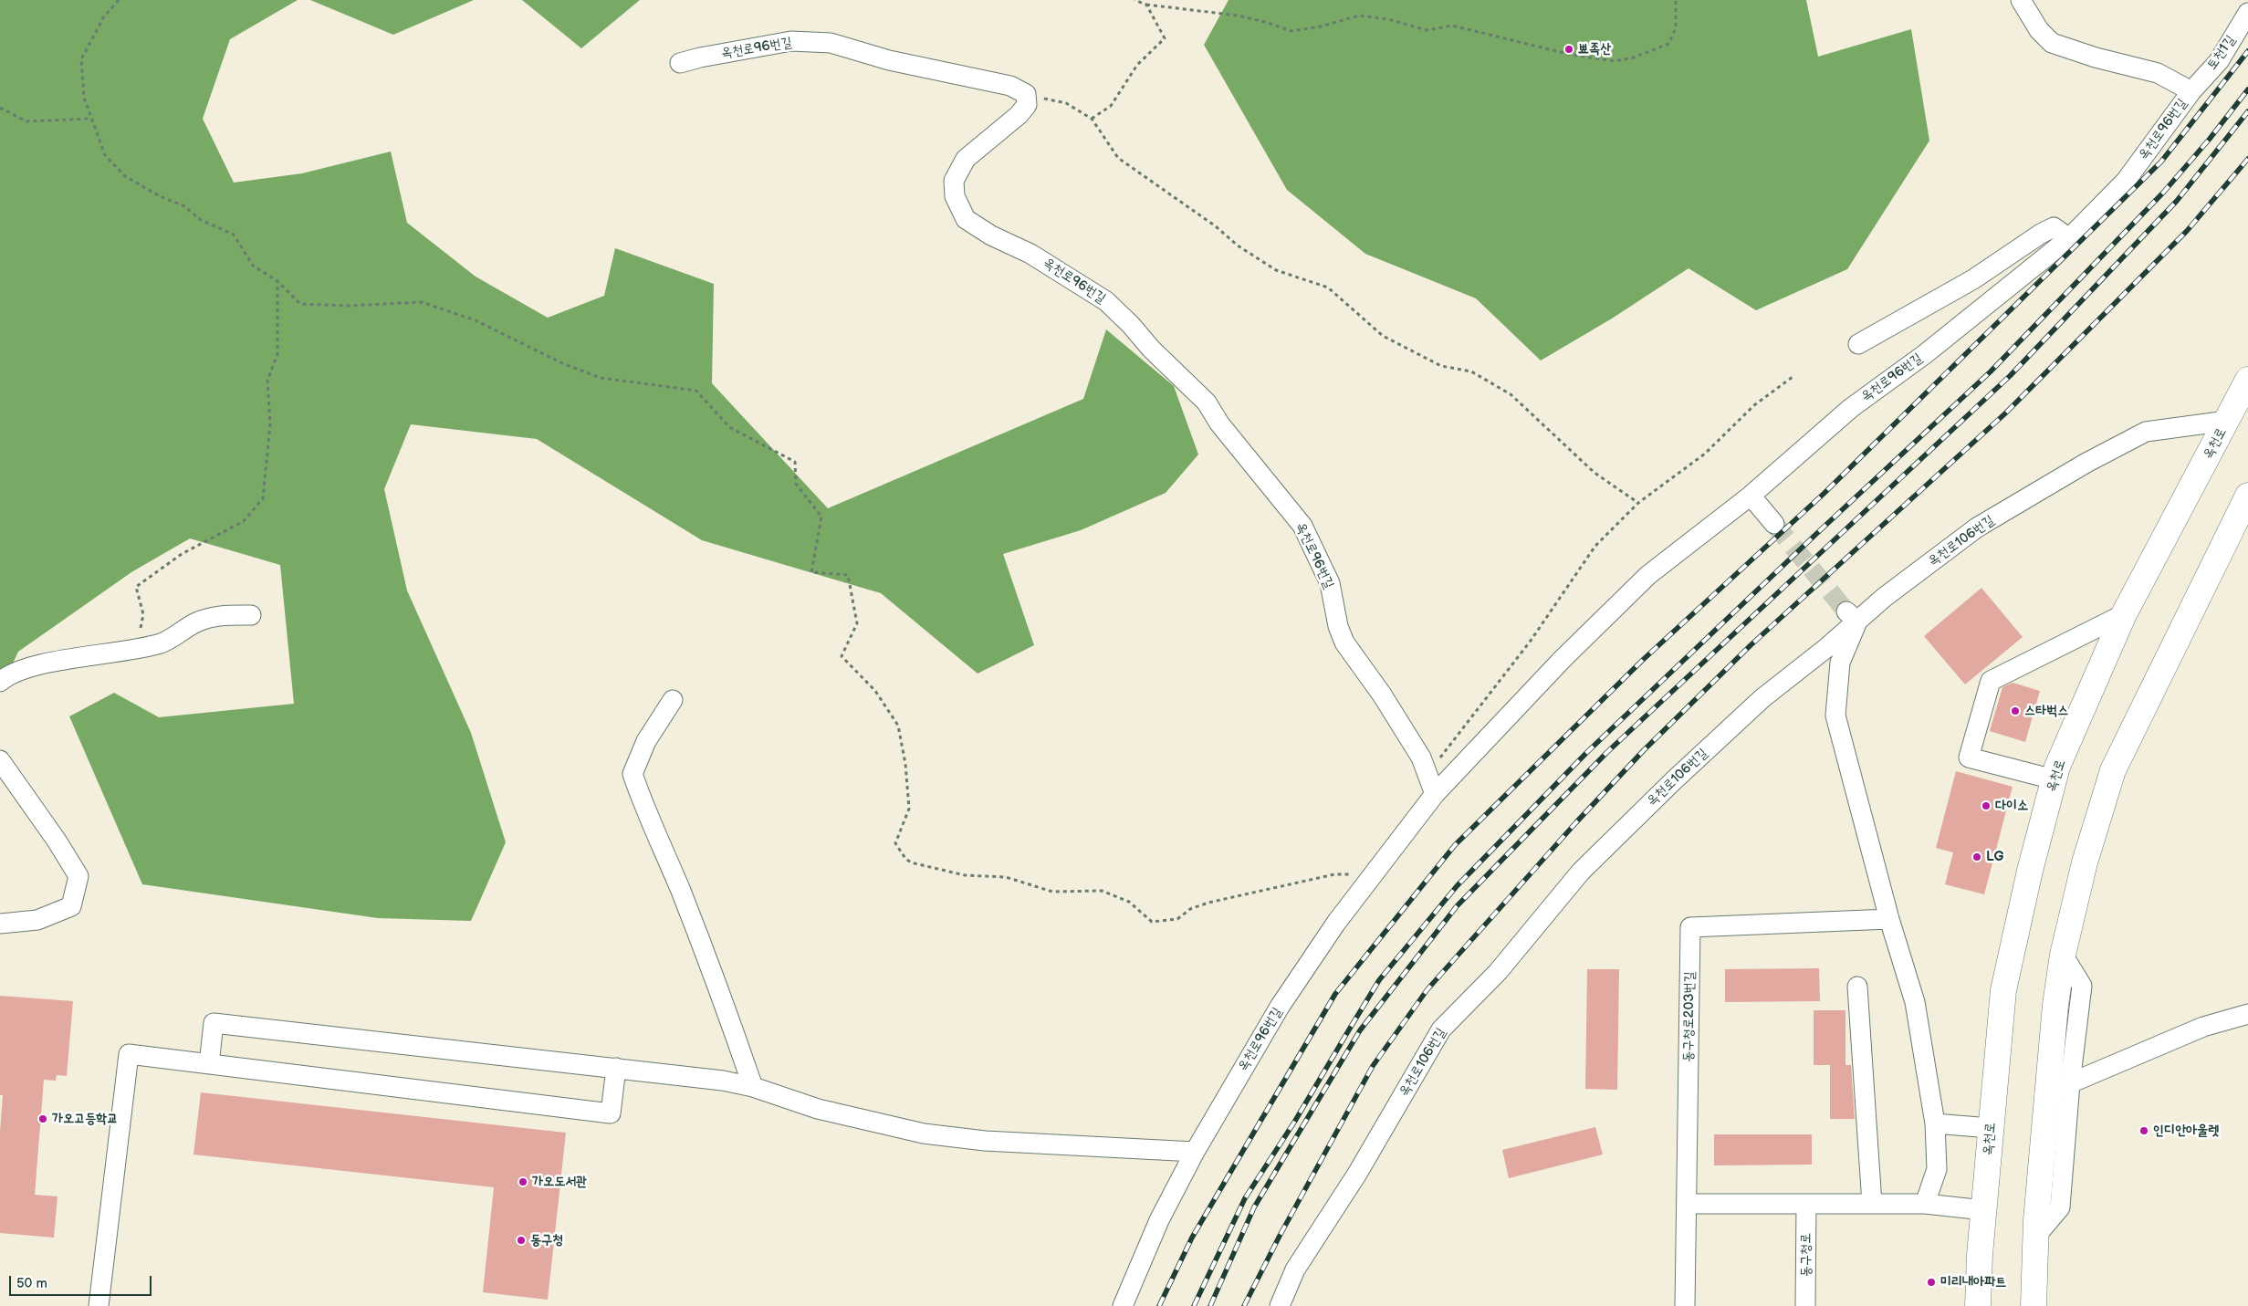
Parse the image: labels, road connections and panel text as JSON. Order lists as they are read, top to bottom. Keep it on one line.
{"streets":{"main road":["옥천로"],"street":["옥천로96번길","토천1길","옥천로106번길","동구청로203번길","동구청로"]},"crossings":[["옥천로96번길","토천1길"],["옥천로","옥천로106번길"]],"places":["뾰족산","스타벅스","다이소","LG","가오고등학교","인디안아울렛","가오도서관","동구청","미리내아파트"],"scale_bar":"50 m"}
